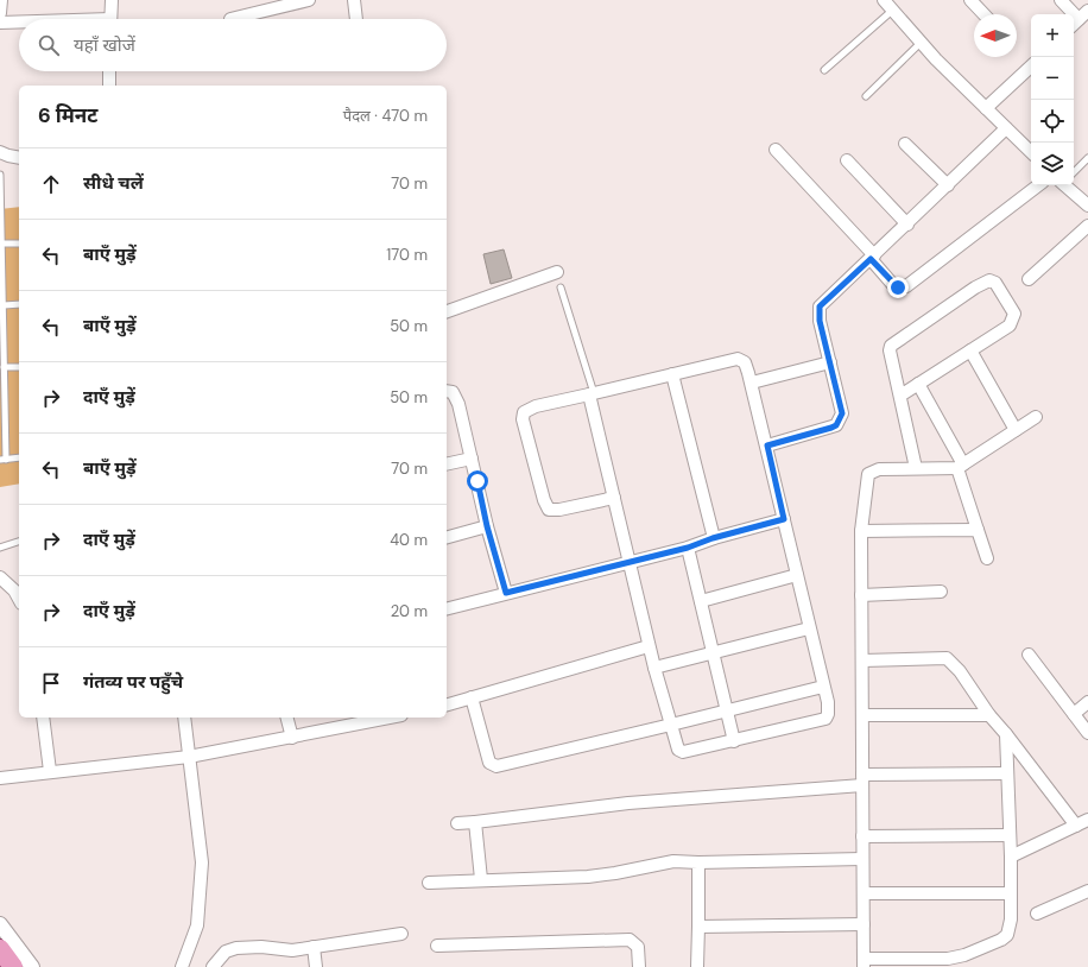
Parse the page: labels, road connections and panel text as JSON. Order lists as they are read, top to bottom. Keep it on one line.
{"north":"left","page":{"map_buttons":["+","−"],"search":"यहाँ खोजें","heading":["6 मिनट","पैदल · 470 m"],"list":[["सीधे चलें","70 m"],["बाएँ मुड़ें","170 m"],["बाएँ मुड़ें","50 m"],["दाएँ मुड़ें","50 m"],["बाएँ मुड़ें","70 m"],["दाएँ मुड़ें","40 m"],["दाएँ मुड़ें","20 m"],"गंतव्य पर पहुँचे"]}}
